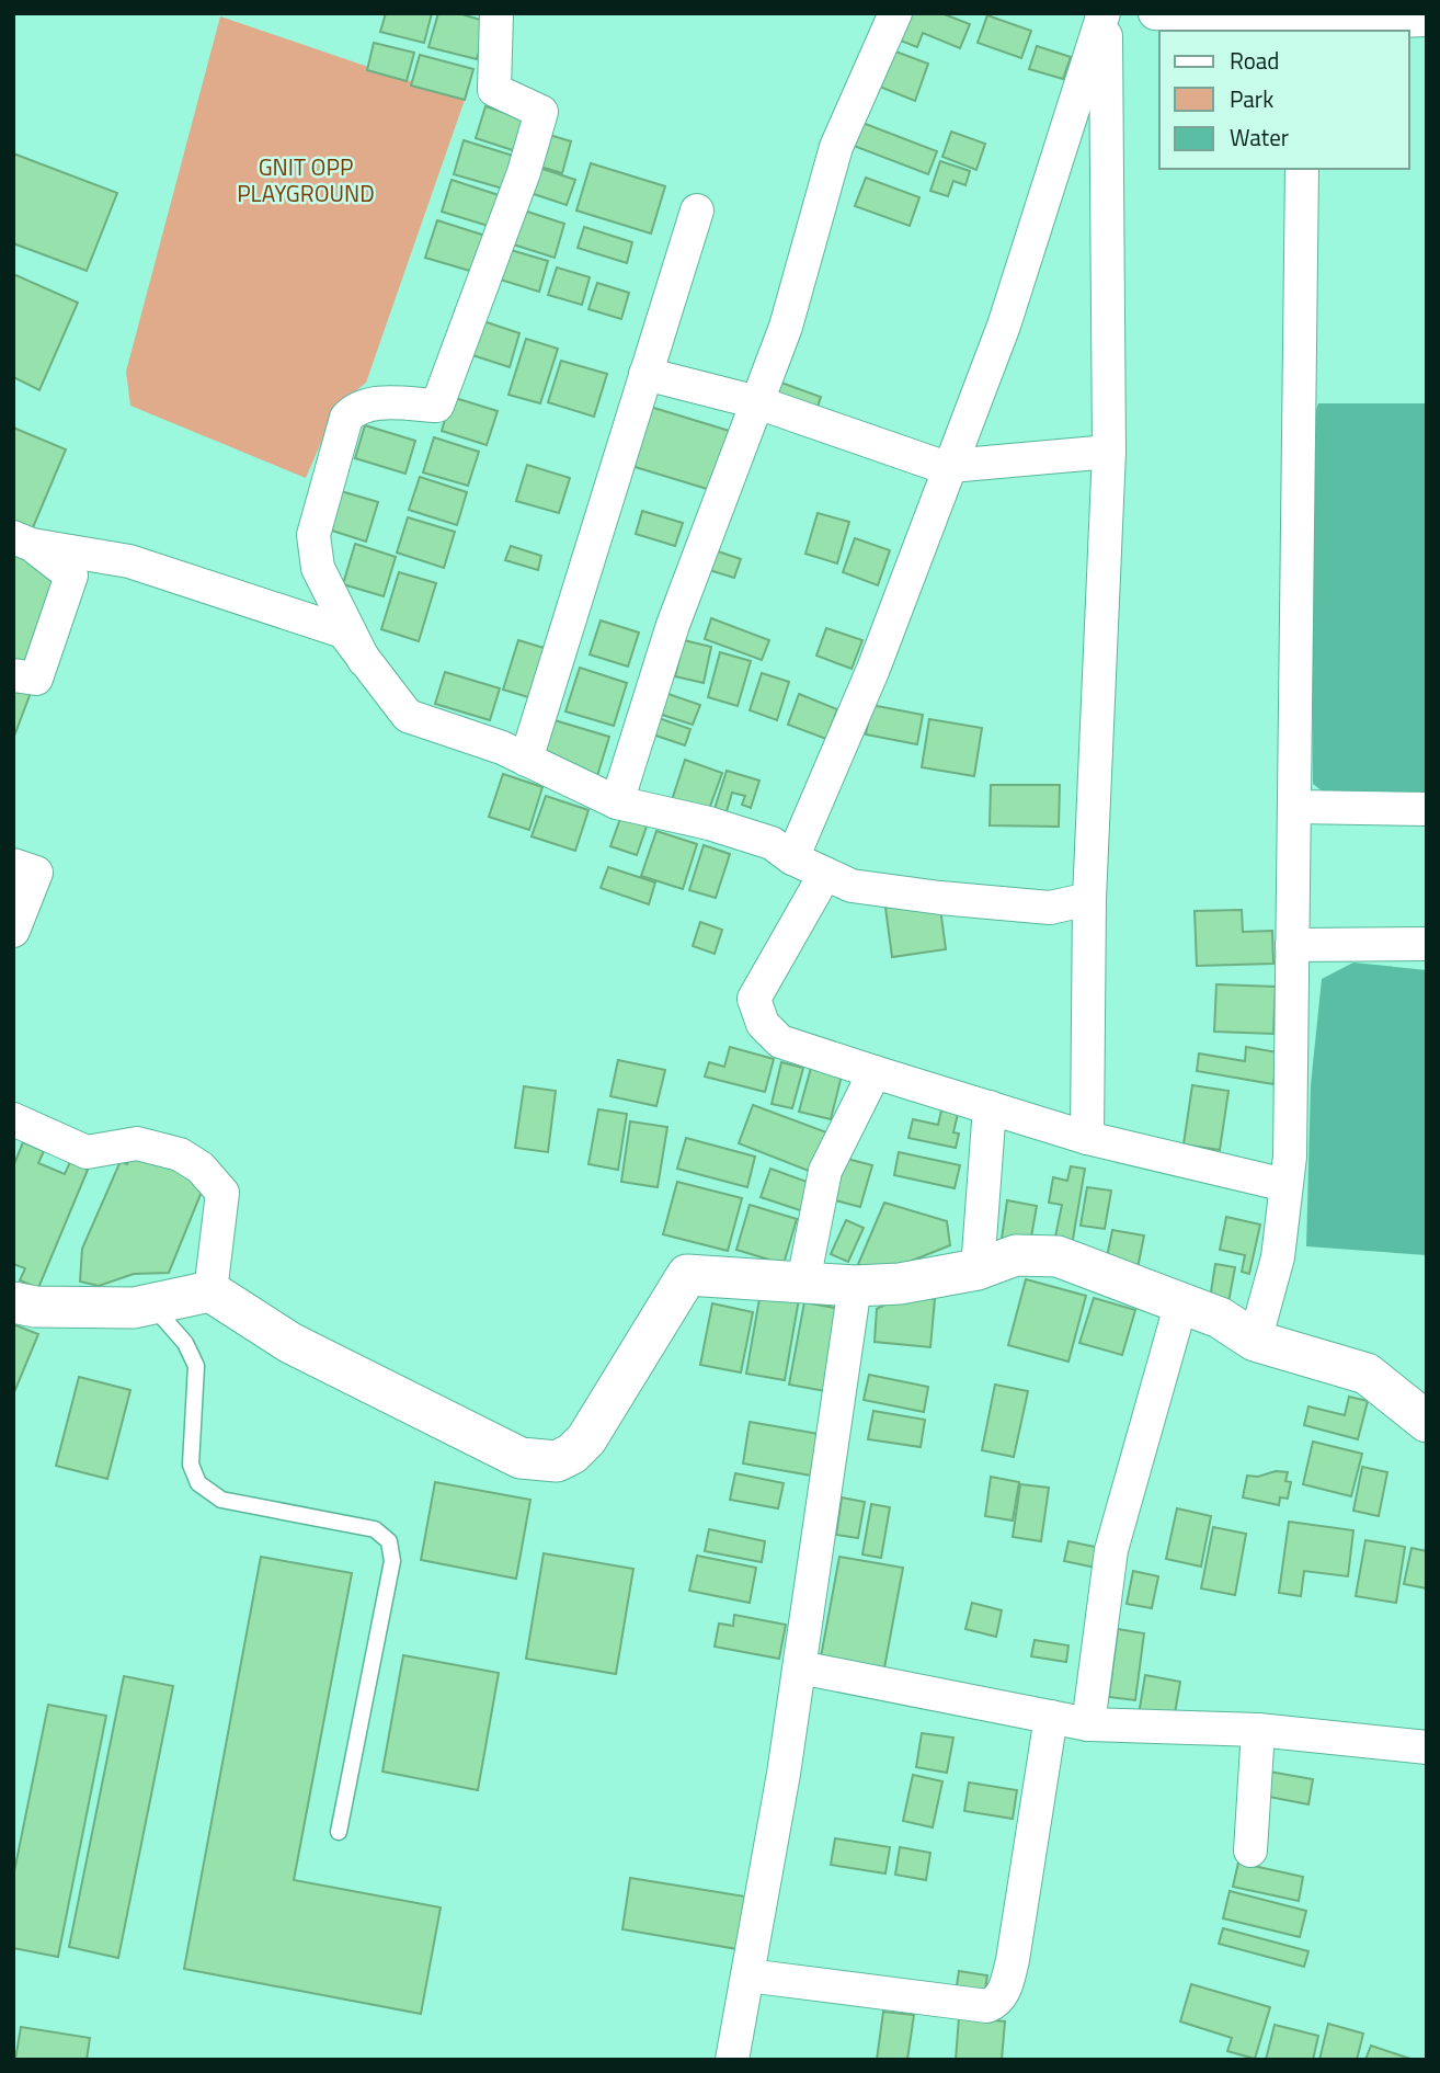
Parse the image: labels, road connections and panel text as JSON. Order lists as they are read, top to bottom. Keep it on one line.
{"parks":["GNIT OPP PLAYGROUND"],"legend":["Road","Park","Water"]}
